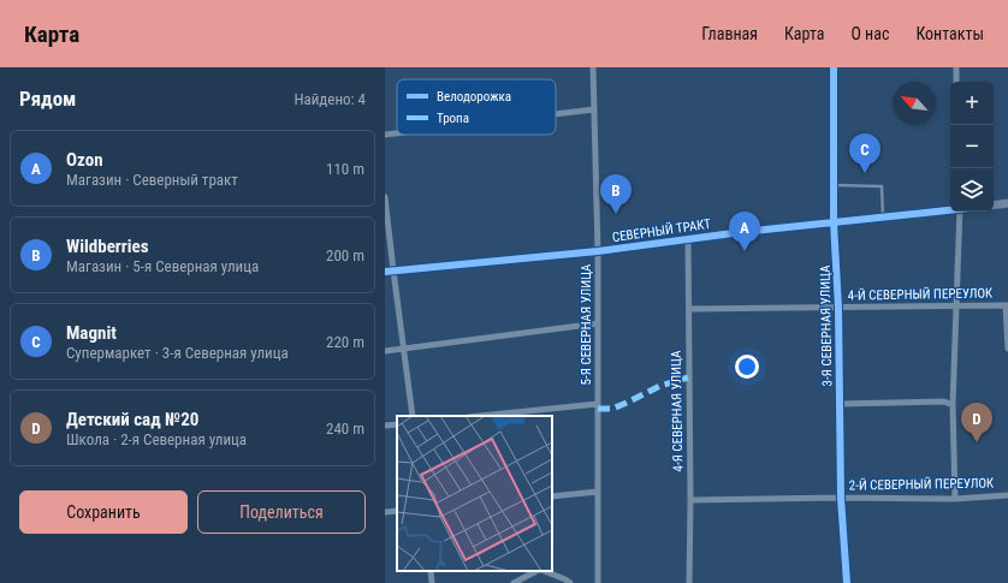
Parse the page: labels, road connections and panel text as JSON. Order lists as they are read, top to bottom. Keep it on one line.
{"streets":{"street":["СЕВЕРНЫЙ ТРАКТ","4-Й СЕВЕРНЫЙ ПЕРЕУЛОК","5-Я СЕВЕРНАЯ УЛИЦА","3-Я СЕВЕРНАЯ УЛИЦА","4-Я СЕВЕРНАЯ УЛИЦА","2-Й СЕВЕРНЫЙ ПЕРЕУЛОК"]},"crossings":[["СЕВЕРНЫЙ ТРАКТ","5-Я СЕВЕРНАЯ УЛИЦА"],["СЕВЕРНЫЙ ТРАКТ","3-Я СЕВЕРНАЯ УЛИЦА"],["СЕВЕРНЫЙ ТРАКТ","4-Я СЕВЕРНАЯ УЛИЦА"],["4-Й СЕВЕРНЫЙ ПЕРЕУЛОК","3-Я СЕВЕРНАЯ УЛИЦА"],["4-Й СЕВЕРНЫЙ ПЕРЕУЛОК","4-Я СЕВЕРНАЯ УЛИЦА"],["3-Я СЕВЕРНАЯ УЛИЦА","2-Й СЕВЕРНЫЙ ПЕРЕУЛОК"],["4-Я СЕВЕРНАЯ УЛИЦА","2-Й СЕВЕРНЫЙ ПЕРЕУЛОК"]],"legend":["Велодорожка","Тропа"],"north":"top left","page":{"header":"Карта","nav":["Главная","Карта","О нас","Контакты"],"heading":["Рядом","Найдено: 4"],"map_buttons":["+","−"],"list":[{"mark":"A","name":"Ozon","note":"Магазин · Северный тракт","value":"110 m"},{"mark":"B","name":"Wildberries","note":"Магазин · 5-я Северная улица","value":"200 m"},{"mark":"C","name":"Magnit","note":"Супермаркет · 3-я Северная улица","value":"220 m"},{"mark":"D","name":"Детский сад №20","note":"Школа · 2-я Северная улица","value":"240 m"}],"pins":["C","B","A","D"],"buttons":["Сохранить","Поделиться"]}}
